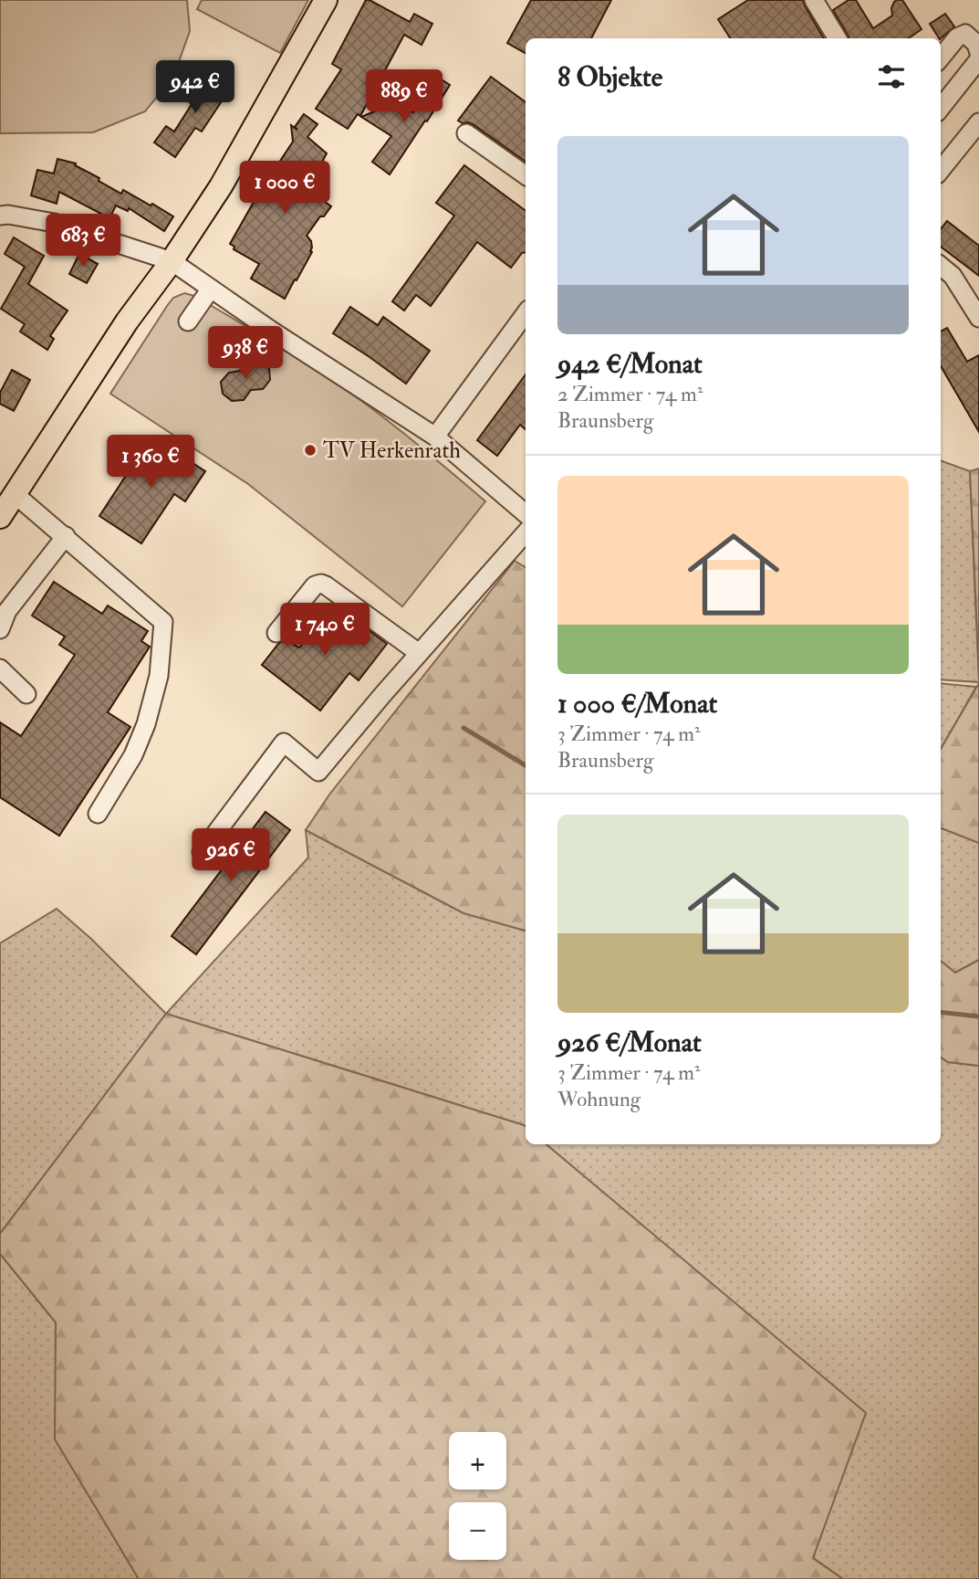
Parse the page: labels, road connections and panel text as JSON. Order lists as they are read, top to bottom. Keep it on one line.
{"places":["TV Herkenrath"],"page":{"heading":"8 Objekte","price":["942 €","889 €","1 000 €","683 €","938 €","1 360 €","1 740 €","926 €"],"list":[{"name":"942 €/Monat","note":"2 Zimmer · 74 m² · Braunsberg"},{"name":"1 000 €/Monat","note":"3 Zimmer · 74 m² · Braunsberg"},{"name":"926 €/Monat","note":"3 Zimmer · 74 m² · Wohnung"}],"map_buttons":["+","−"]}}
